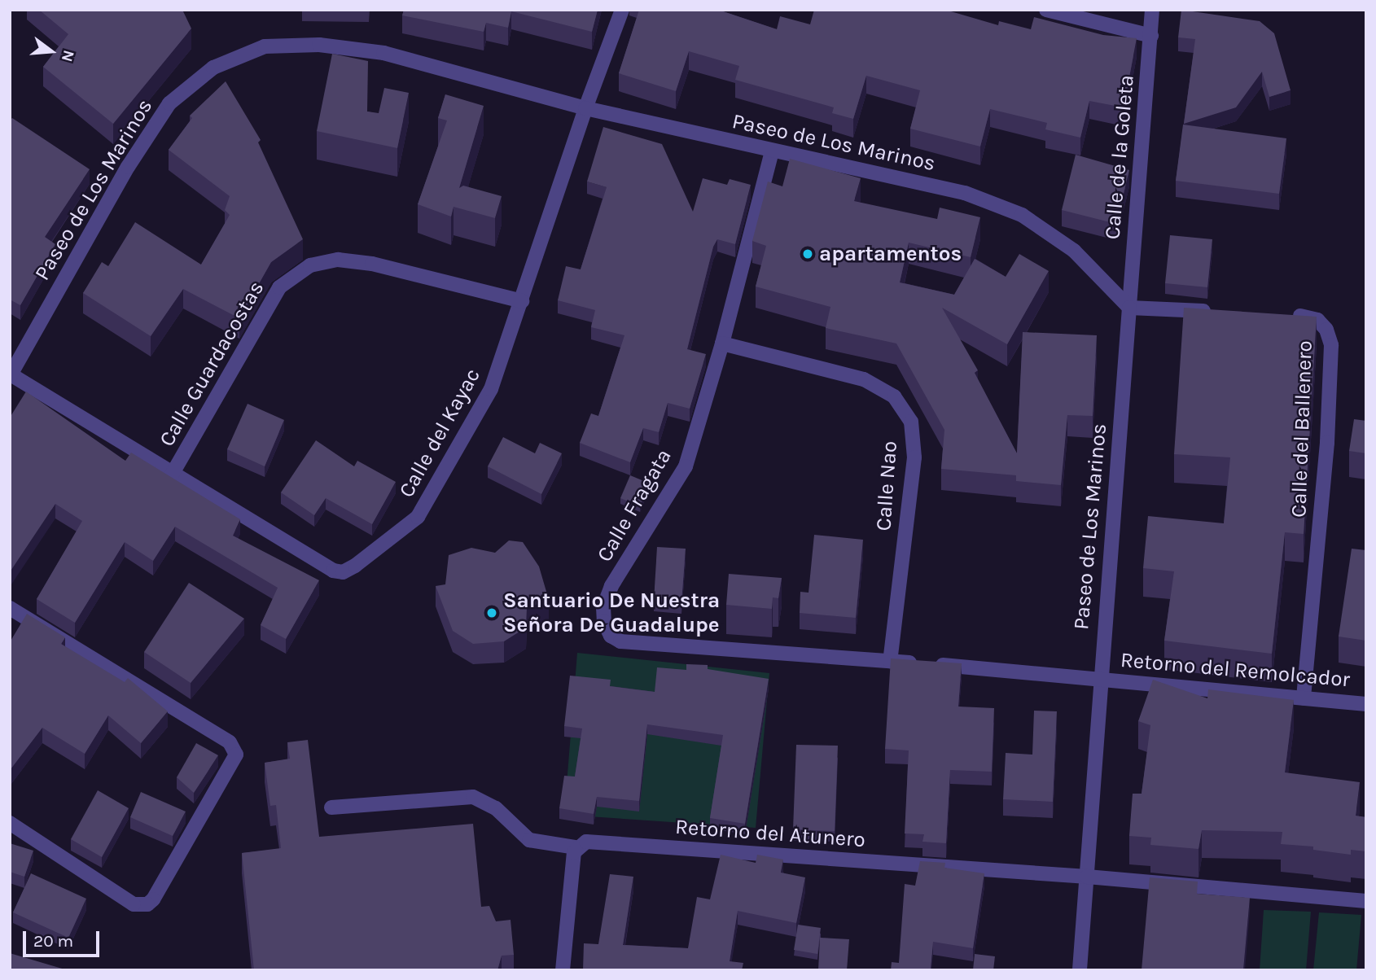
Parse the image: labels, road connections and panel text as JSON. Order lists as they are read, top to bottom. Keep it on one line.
{"streets":{"street":["Paseo de Los Marinos","Calle de la Goleta","Calle Guardacostas","Calle del Ballenero","Calle del Kayac","Calle Nao","Calle Fragata","Retorno del Remolcador","Retorno del Atunero"]},"crossings":[["Paseo de Los Marinos","Calle de la Goleta"],["Paseo de Los Marinos","Calle del Kayac"],["Paseo de Los Marinos","Calle Fragata"],["Paseo de Los Marinos","Retorno del Remolcador"],["Paseo de Los Marinos","Retorno del Atunero"],["Calle Guardacostas","Calle del Kayac"],["Calle del Ballenero","Retorno del Remolcador"],["Calle Nao","Calle Fragata"],["Calle Fragata","Retorno del Remolcador"]],"places":["apartamentos","Santuario De Nuestra Señora De Guadalupe"],"scale_bar":"20 m","north":"right"}
